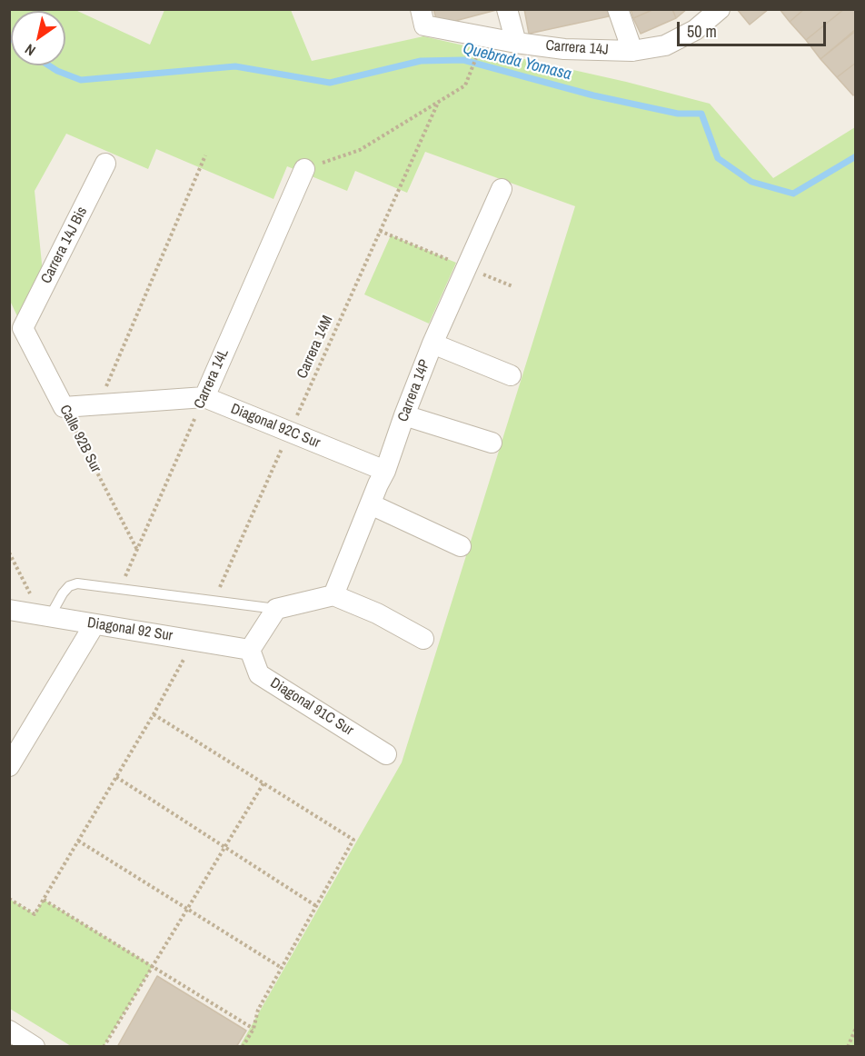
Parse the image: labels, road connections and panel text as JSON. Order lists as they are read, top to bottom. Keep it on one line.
{"streets":{"street":["Carrera 14J","Carrera 14J Bis","Carrera 14L","Carrera 14P","Diagonal 92C Sur","Calle 92B Sur","Diagonal 92 Sur","Diagonal 91C Sur"],"path":["Carrera 14M"]},"crossings":[["Carrera 14J Bis","Calle 92B Sur"],["Carrera 14M","Diagonal 92C Sur"],["Carrera 14L","Diagonal 92C Sur"],["Carrera 14L","Calle 92B Sur"],["Carrera 14P","Diagonal 92C Sur"],["Diagonal 92C Sur","Calle 92B Sur"],["Diagonal 92 Sur","Diagonal 91C Sur"]],"water":["Quebrada Yomasa"],"scale_bar":"50 m","north":"bottom left"}
